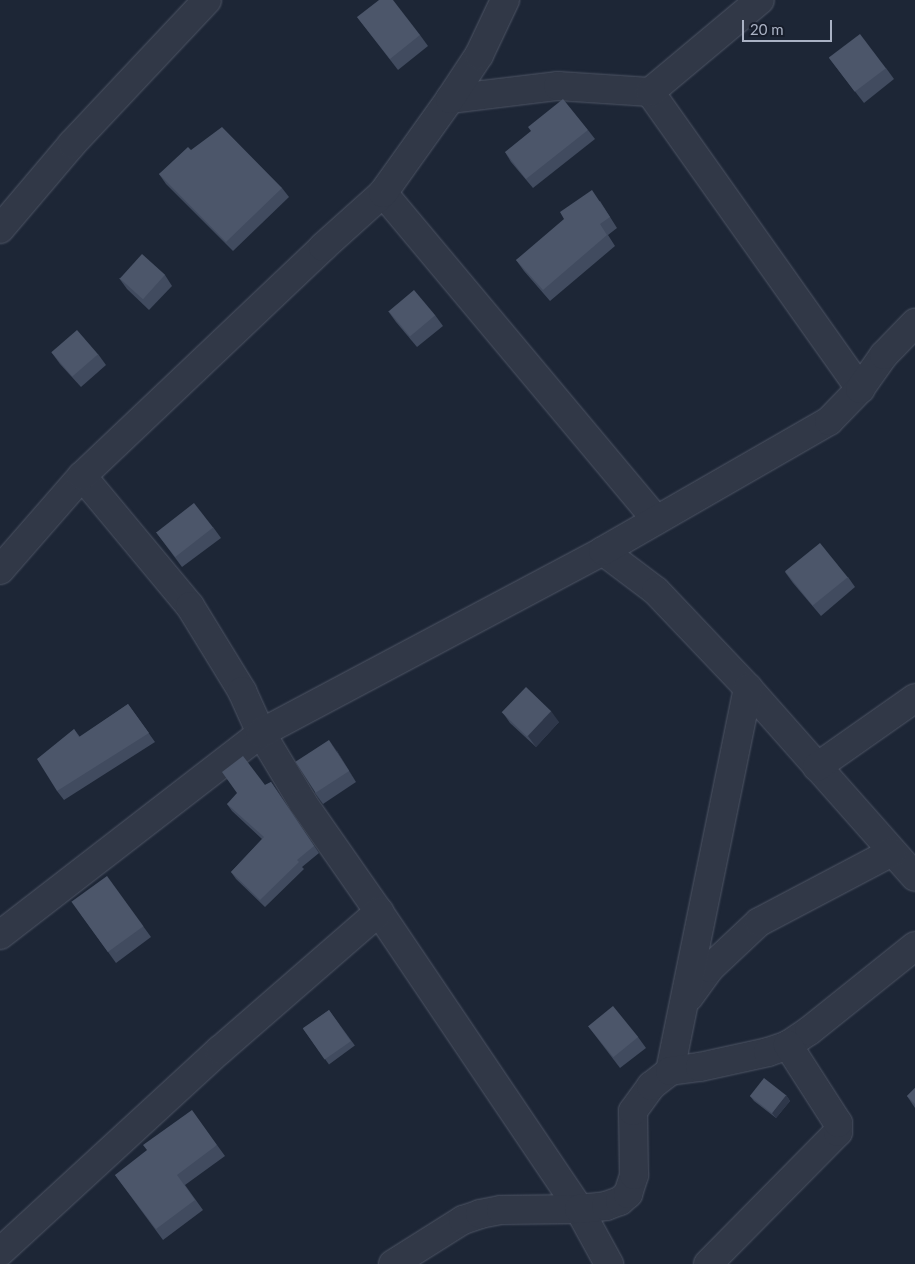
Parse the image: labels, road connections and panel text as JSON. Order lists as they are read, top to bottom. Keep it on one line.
{"scale_bar":"20 m"}
